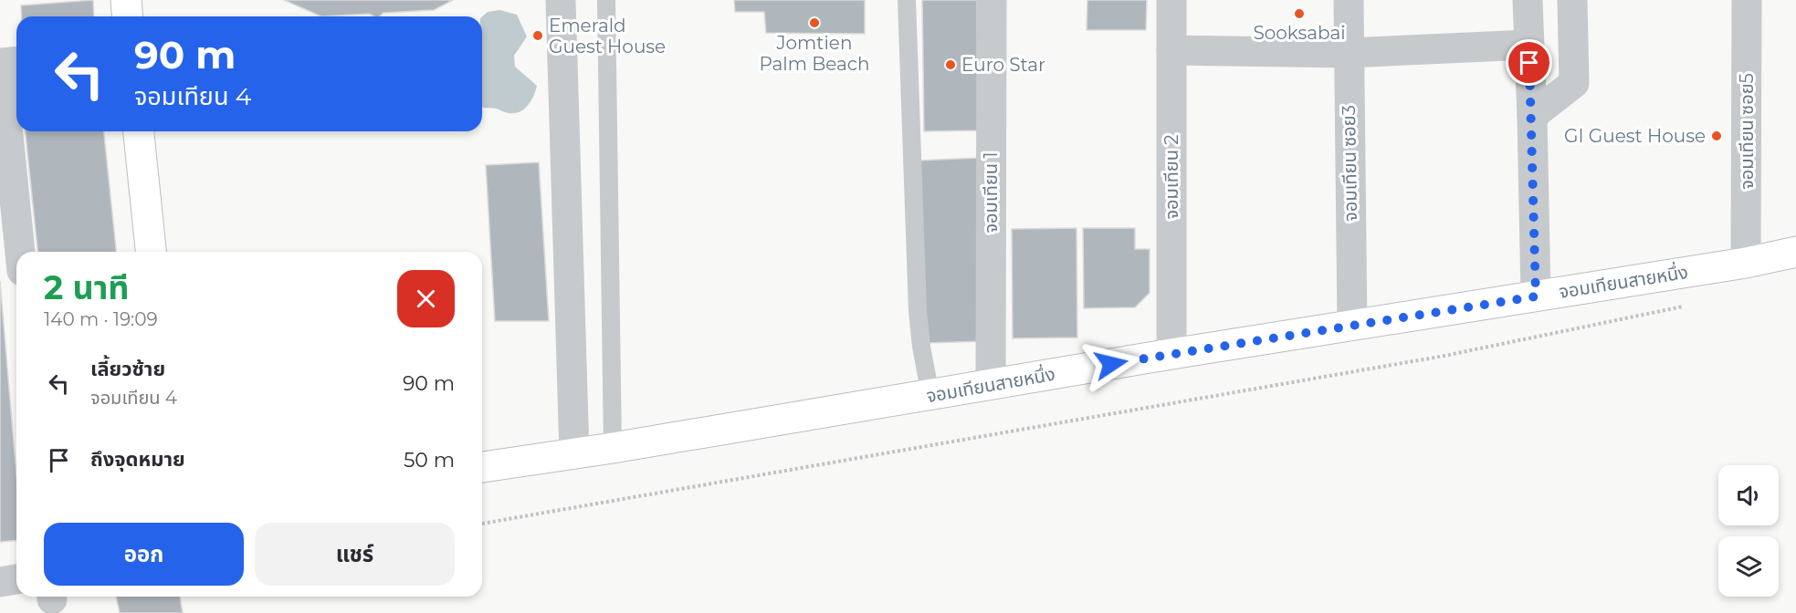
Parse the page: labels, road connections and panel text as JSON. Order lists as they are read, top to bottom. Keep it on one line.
{"streets":{"street":["จอมเทียน ซอย5","จอมเทียน ซอย3","จอมเทียน 2","จอมเทียน 1","จอมเทียนสายหนึ่ง"]},"crossings":[["จอมเทียน ซอย5","จอมเทียนสายหนึ่ง"],["จอมเทียน ซอย3","จอมเทียนสายหนึ่ง"],["จอมเทียน 2","จอมเทียนสายหนึ่ง"],["จอมเทียน 1","จอมเทียนสายหนึ่ง"]],"places":["Sooksabai","Jomtien Palm Beach","Emerald Guest House","Euro Star","GI Guest House"],"page":{"turn":["90 m","จอมเทียน 4"],"heading":["2 นาที","140 m · 19:09"],"list":[{"name":"เลี้ยวซ้าย","note":"จอมเทียน 4","value":"90 m"},{"name":"ถึงจุดหมาย","value":"50 m"}],"buttons":["ออก","แชร์"]}}
